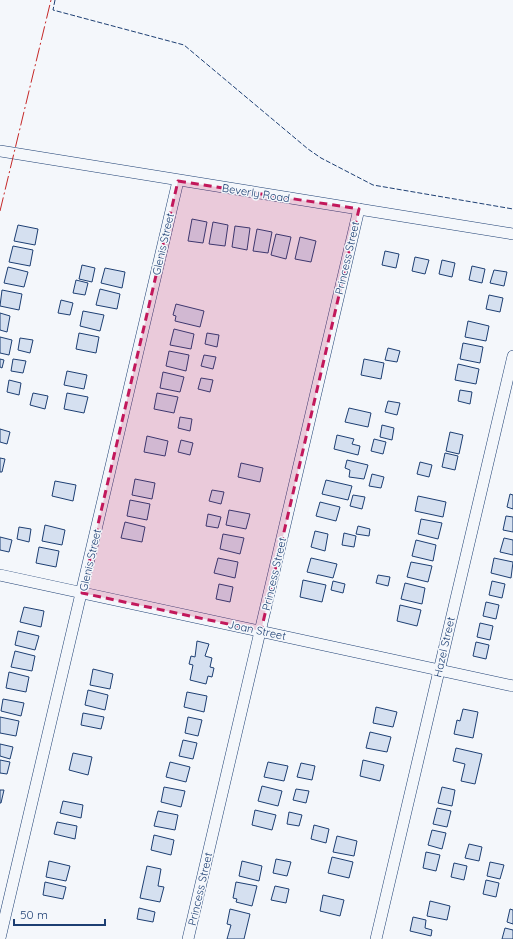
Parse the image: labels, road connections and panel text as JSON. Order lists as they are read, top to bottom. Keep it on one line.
{"streets":{"street":["Beverly Road","Glenis Street","Princess Street","Joan Street","Hazel Street"]},"crossings":[["Beverly Road","Glenis Street"],["Beverly Road","Princess Street"],["Glenis Street","Joan Street"],["Princess Street","Joan Street"],["Joan Street","Hazel Street"]],"scale_bar":"50 m"}
